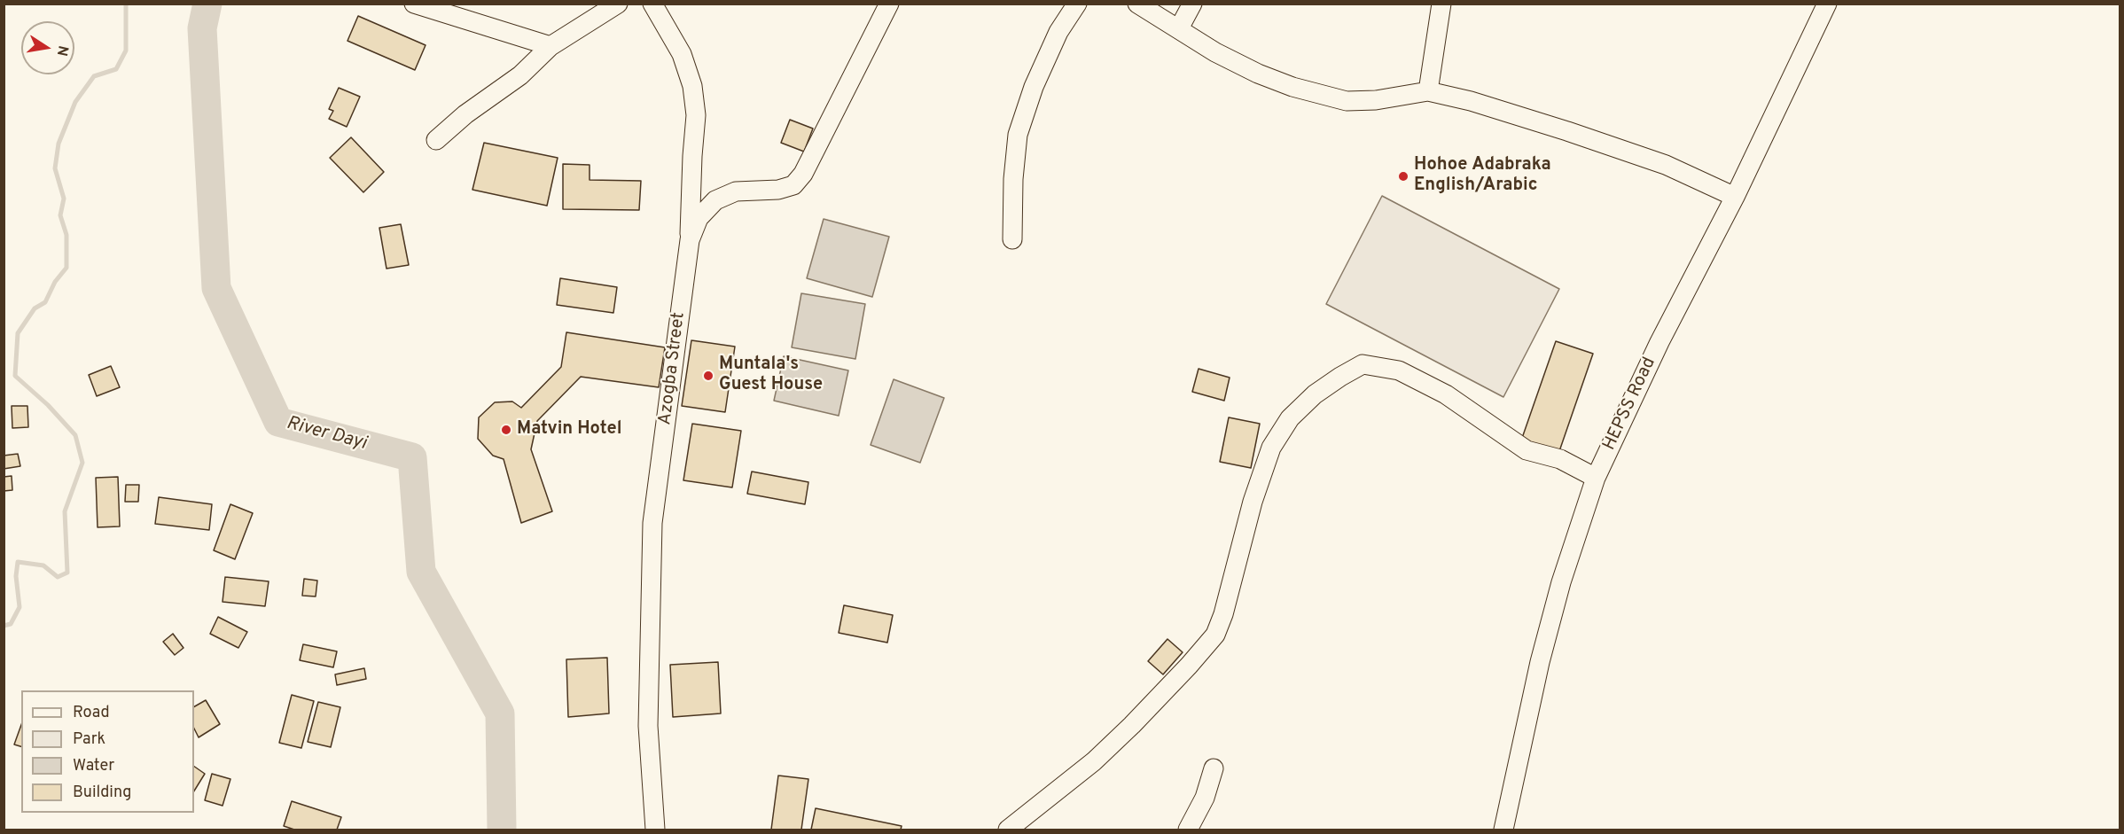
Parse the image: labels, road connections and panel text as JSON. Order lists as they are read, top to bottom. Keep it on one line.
{"streets":{"street":["Azogba Street","HEPSS Road"]},"water":["River Dayi"],"places":["Hohoe Adabraka English/Arabic","Muntala's Guest House","Matvin Hotel"],"legend":["Road","Park","Water","Building"],"north":"right"}
